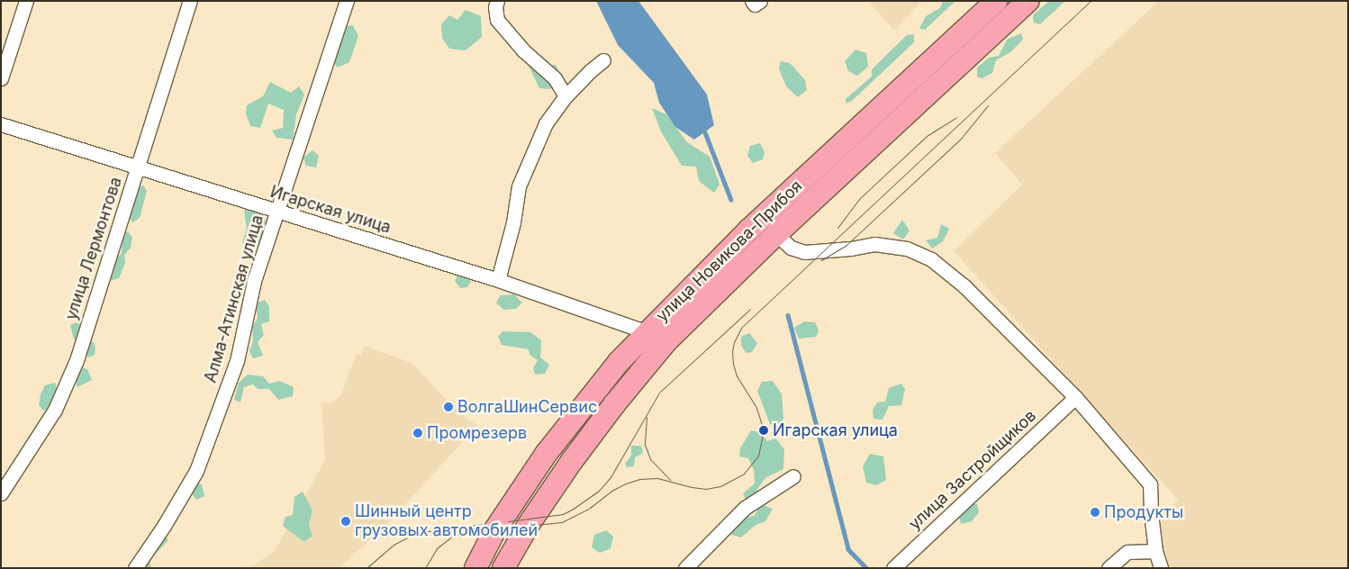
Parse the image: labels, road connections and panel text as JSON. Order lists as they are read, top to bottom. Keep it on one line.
{"streets":{"main road":["улица Новикова-Прибоя"],"street":["Игарская улица","улица Лермонтова","Алма-Атинская улица","улица Застройщиков"]},"crossings":[["Игарская улица","улица Лермонтова"],["Игарская улица","улица Новикова-Прибоя"],["Игарская улица","Алма-Атинская улица"]],"places":["ВолгаШинСервис","Игарская улица","Промрезерв","Продукты","Шинный центр грузовых автомобилей"]}
